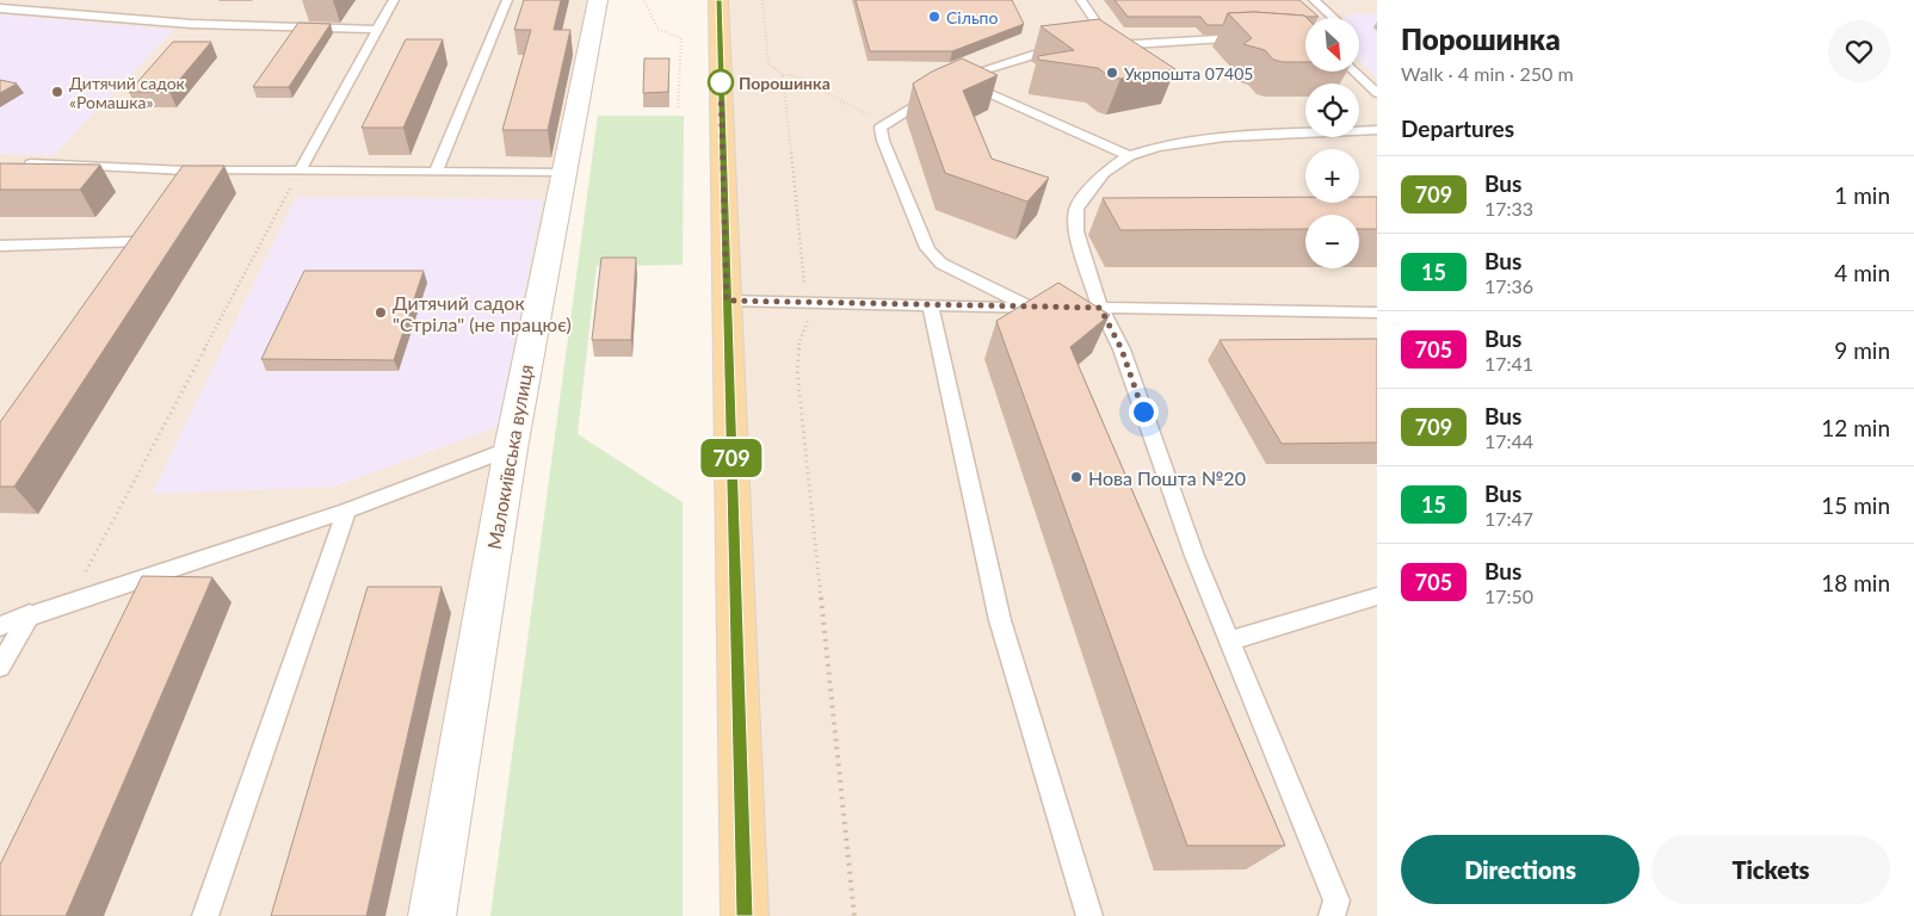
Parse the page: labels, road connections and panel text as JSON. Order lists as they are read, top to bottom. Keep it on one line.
{"streets":{"street":["Малокиївська вулиця"]},"places":["Сільпо","Укрпошта 07405","Порошинка","Дитячий садок «Ромашка»","Дитячий садок \"Стріла\" (не працює)","Нова Пошта №20"],"lines":["bus line 709"],"north":"bottom right","page":{"on_map":"709","heading":[["Порошинка","Walk · 4 min · 250 m"],"Departures"],"map_buttons":["+","−"],"list":[{"mark":"709","name":"Bus","note":"17:33","value":"1 min"},{"mark":"15","name":"Bus","note":"17:36","value":"4 min"},{"mark":"705","name":"Bus","note":"17:41","value":"9 min"},{"mark":"709","name":"Bus","note":"17:44","value":"12 min"},{"mark":"15","name":"Bus","note":"17:47","value":"15 min"},{"mark":"705","name":"Bus","note":"17:50","value":"18 min"}],"buttons":["Directions","Tickets"]}}
